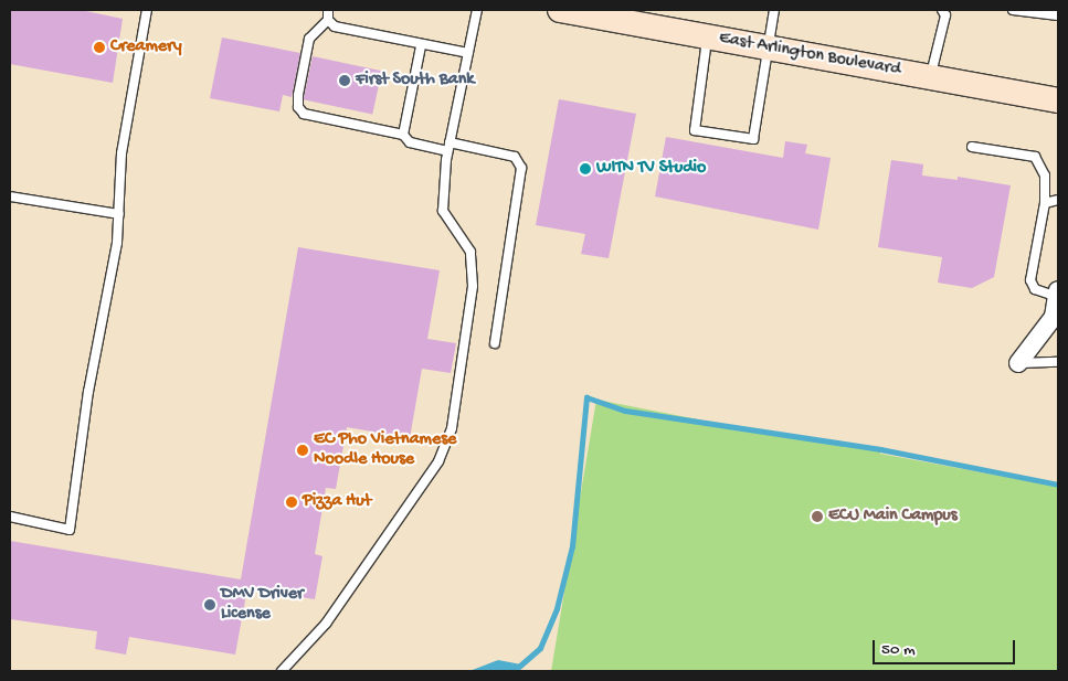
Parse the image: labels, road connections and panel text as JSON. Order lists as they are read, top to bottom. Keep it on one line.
{"streets":{"main road":["East Arlington Boulevard"]},"places":["Creamery","First South Bank","WITN TV Studio","EC Pho Vietnamese Noodle House","Pizza Hut","ECU Main Campus","DMV Driver License"],"scale_bar":"50 m"}
